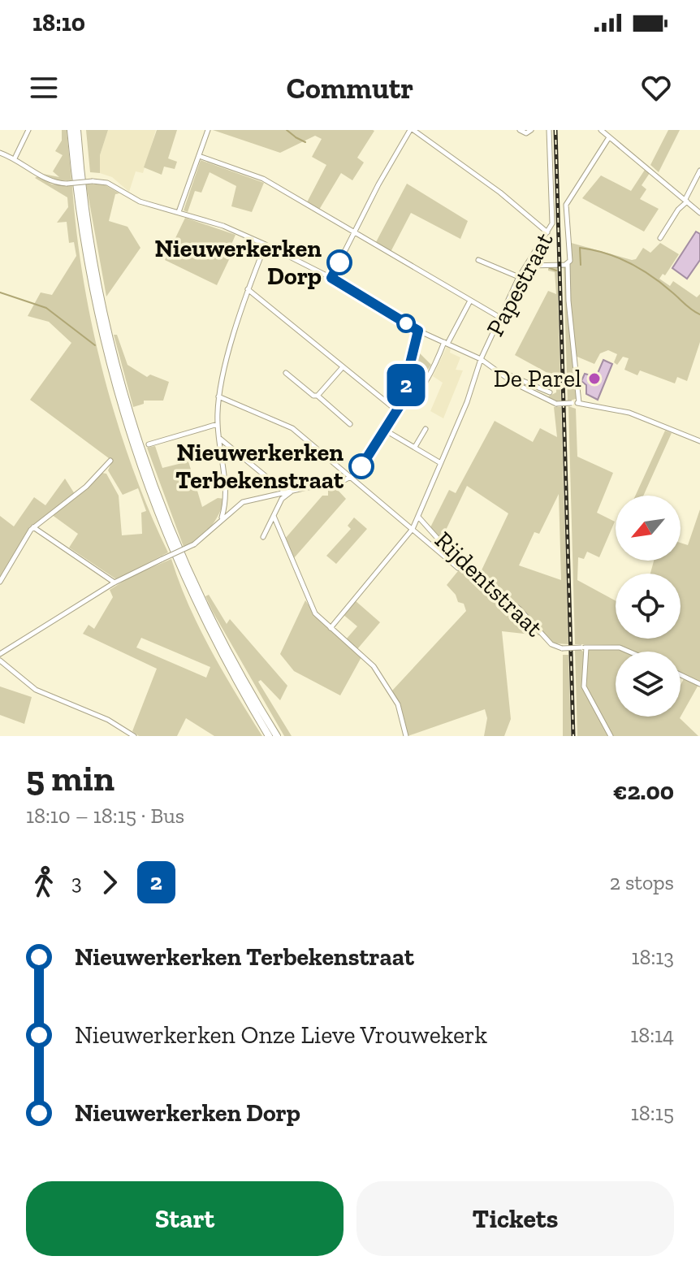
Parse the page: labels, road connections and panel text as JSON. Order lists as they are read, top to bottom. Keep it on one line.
{"streets":{"street":["Papestraat","Rijdentstraat"]},"crossings":[["Papestraat","Rijdentstraat"]],"places":["Nieuwerkerken Dorp","De Parel","Nieuwerkerken Terbekenstraat"],"lines":["bus line 2"],"north":"bottom left","page":{"status":"18:10","header":"Commutr","on_map":"2","heading":["5 min","18:10 – 18:15 · Bus","€2.00"],"legs":["3","2","2 stops"],"list":[{"name":"Nieuwerkerken Terbekenstraat","value":"18:13"},{"name":"Nieuwerkerken Onze Lieve Vrouwekerk","value":"18:14"},{"name":"Nieuwerkerken Dorp","value":"18:15"}],"buttons":["Start","Tickets"]}}
